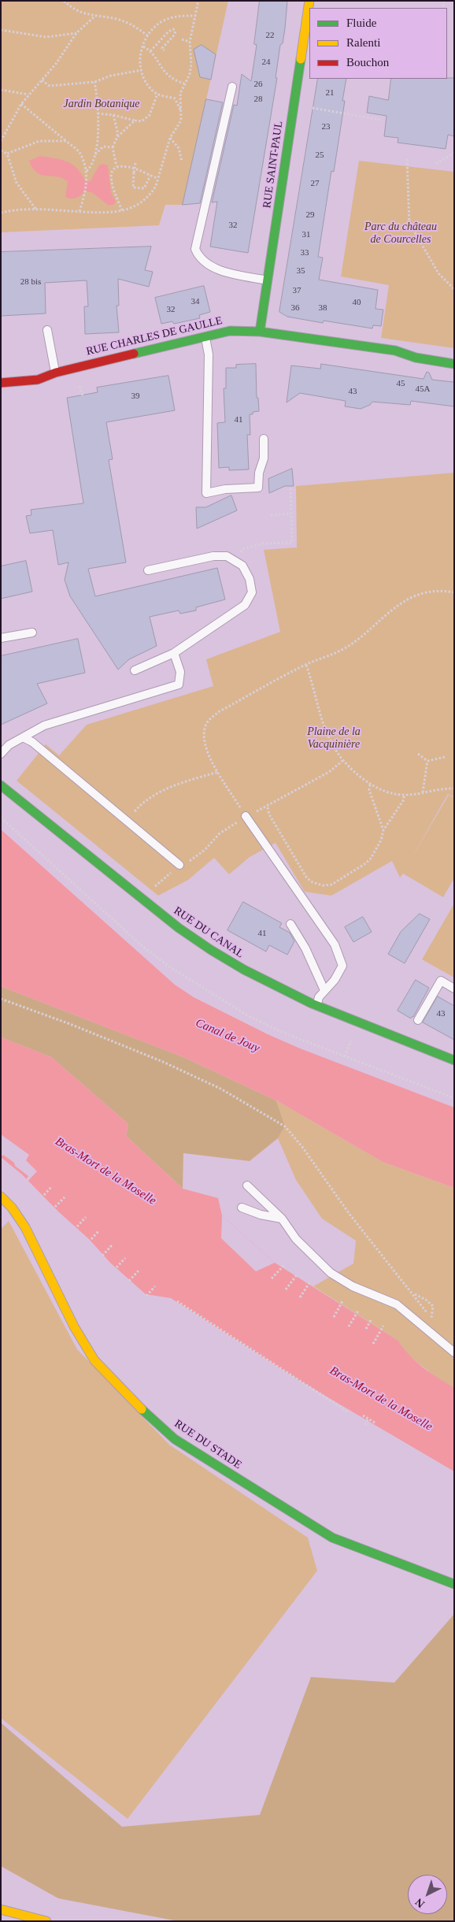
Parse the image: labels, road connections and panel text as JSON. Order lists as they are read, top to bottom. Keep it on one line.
{"streets":{"main road":["RUE SAINT-PAUL","RUE CHARLES DE GAULLE","RUE DU CANAL","RUE DU STADE"]},"crossings":[["RUE SAINT-PAUL","RUE CHARLES DE GAULLE"]],"water":["Canal de Jouy","Bras-Mort de la Moselle"],"parks":["Jardin Botanique","Parc du château de Courcelles","Plaine de la Vacquinière"],"house_numbers":["22","24","26","21","28","23","25","27","29","32","31","33","35","28 bis","37","34","40","36","38","32","45","45A","43","39","41","41","43"],"legend":["Fluide","Ralenti","Bouchon"],"north":"bottom left"}
